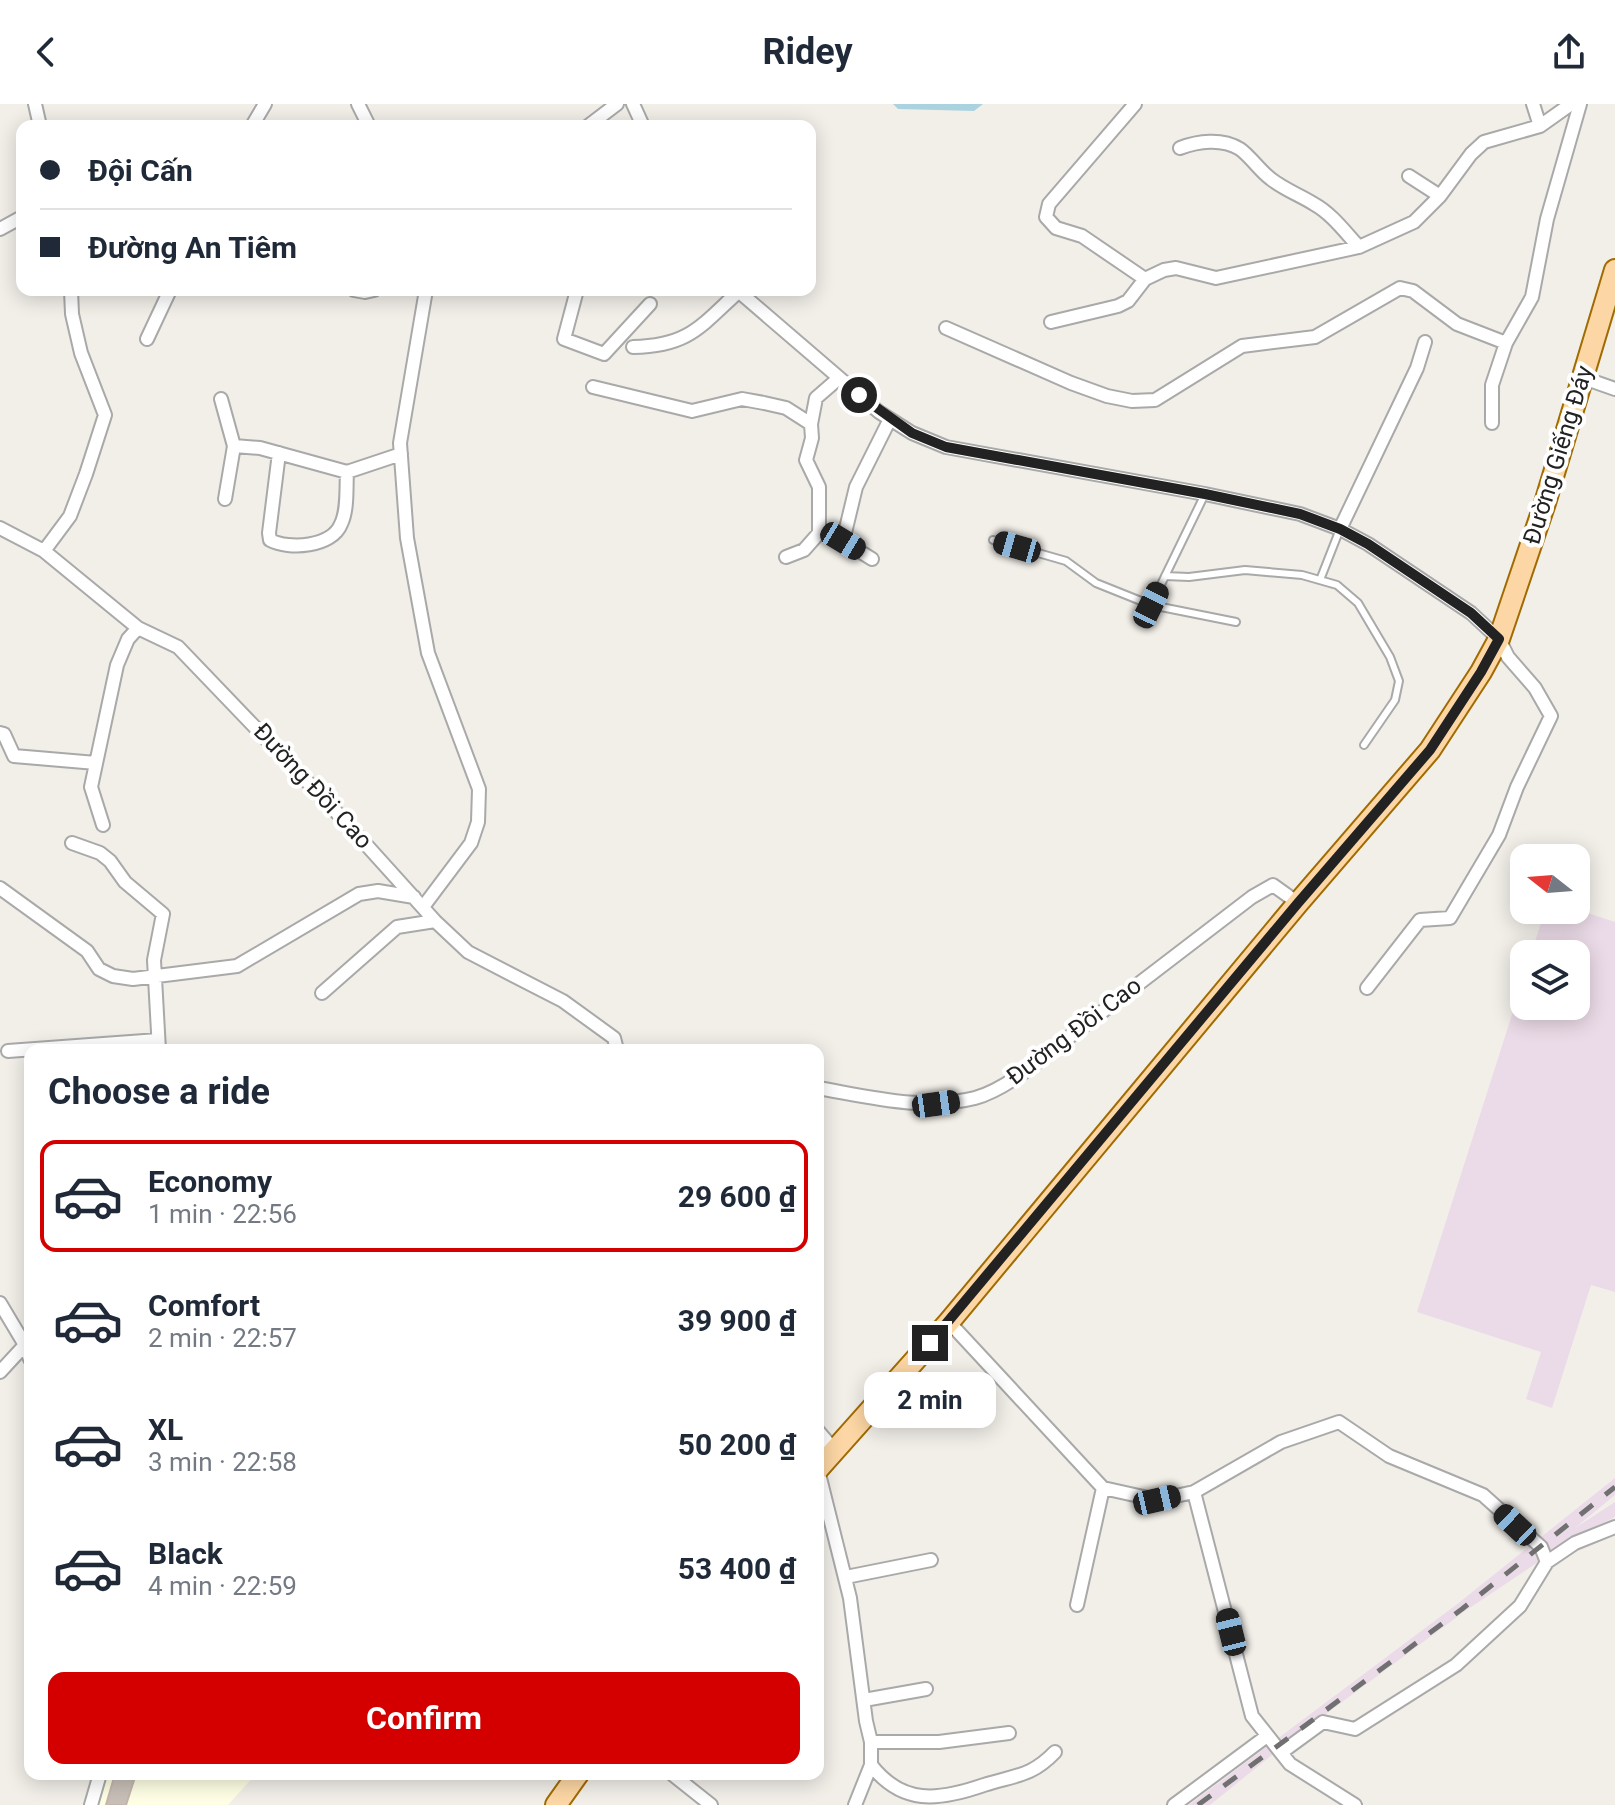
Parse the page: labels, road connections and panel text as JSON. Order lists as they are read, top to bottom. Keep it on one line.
{"streets":{"main road":["Đường Giếng Đáy"],"street":["Đường Đồi Cao"]},"crossings":[["Đường Giếng Đáy","Đường Đồi Cao"]],"north":"left","page":{"header":"Ridey","banner":["Đội Cấn","Đường An Tiêm"],"heading":"Choose a ride","list":[{"name":"Economy","note":"1 min · 22:56","value":"29 600 ₫"},{"name":"Comfort","note":"2 min · 22:57","value":"39 900 ₫"},{"name":"XL","note":"3 min · 22:58","value":"50 200 ₫"},{"name":"Black","note":"4 min · 22:59","value":"53 400 ₫"}],"bubble":"2 min","buttons":"Confirm"}}
